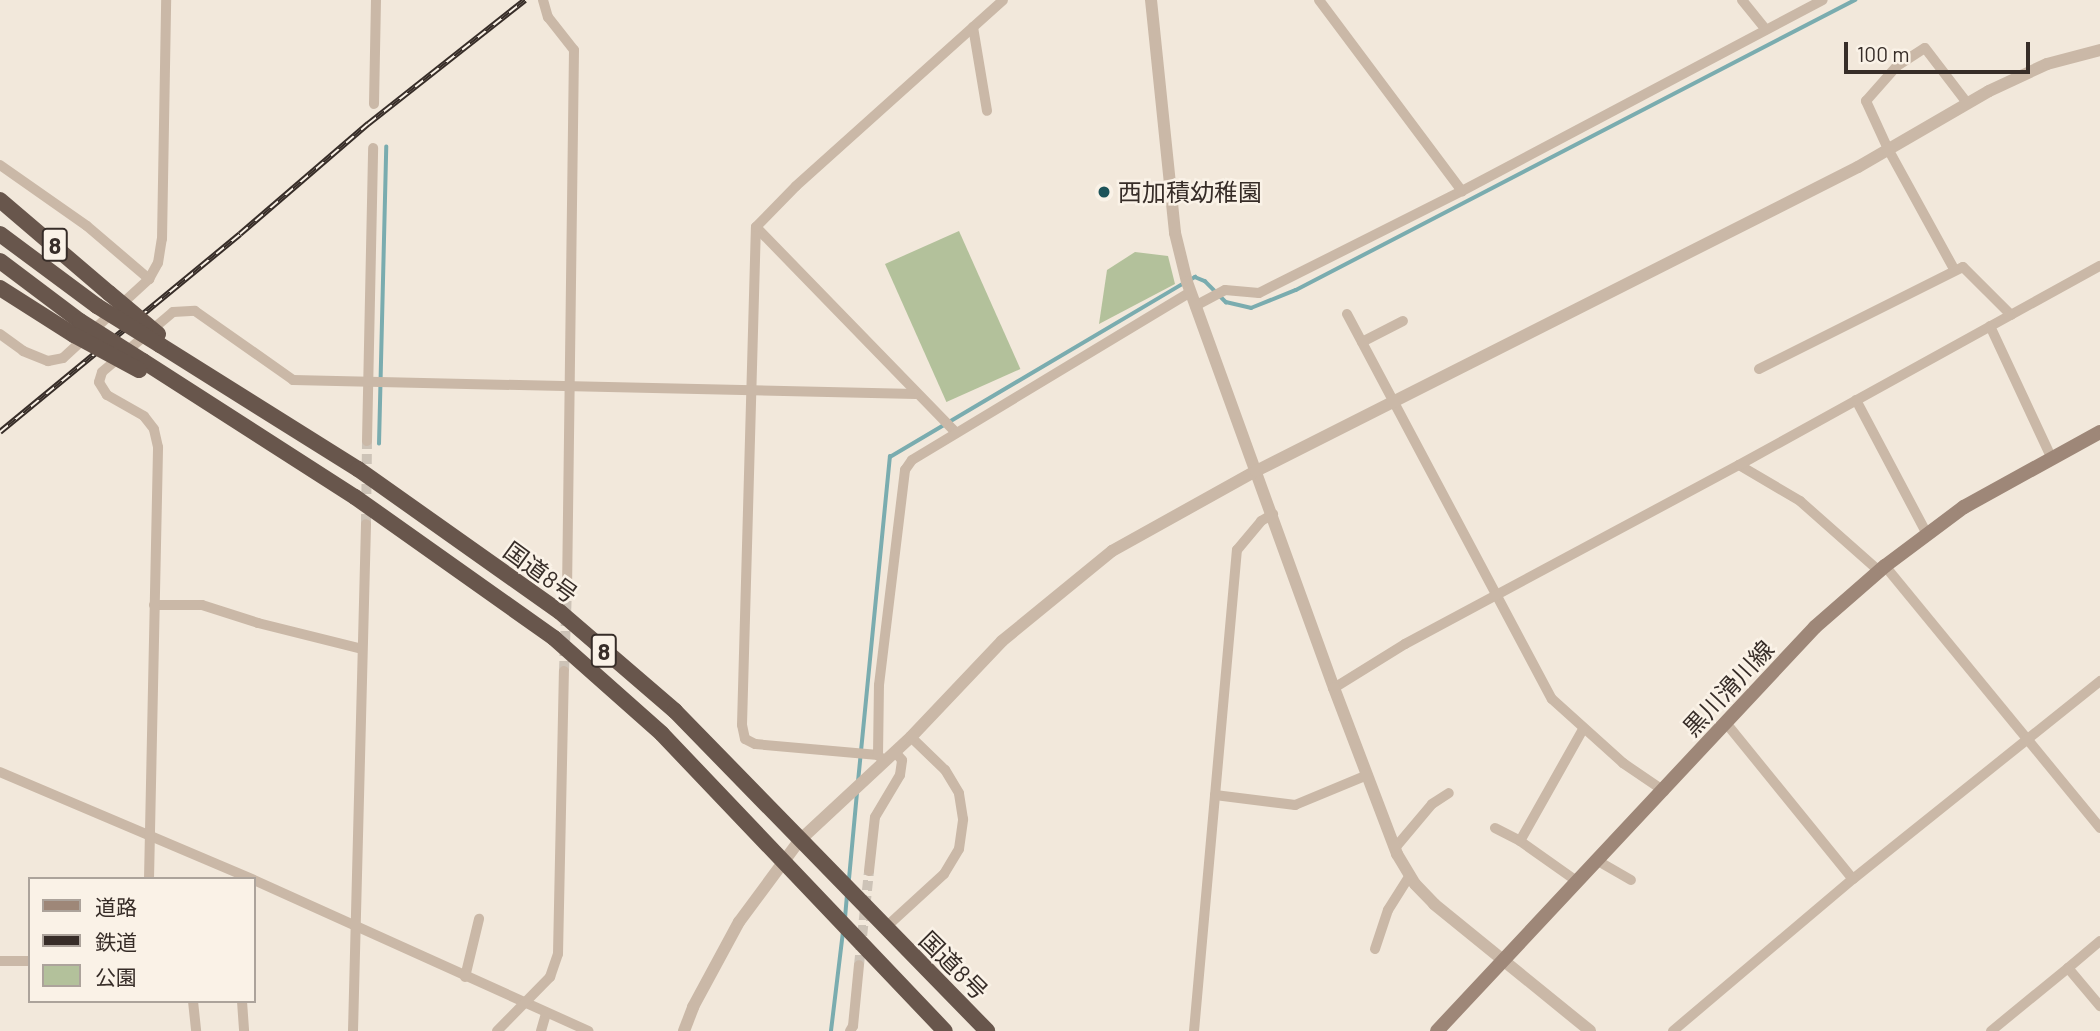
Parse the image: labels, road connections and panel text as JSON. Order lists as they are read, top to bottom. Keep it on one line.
{"streets":{"highway":["8","国道8号"],"main road":["黒川滑川線"]},"crossings":[["8","国道8号"]],"places":["西加積幼稚園"],"legend":["道路","鉄道","公園"],"scale_bar":"100 m"}
